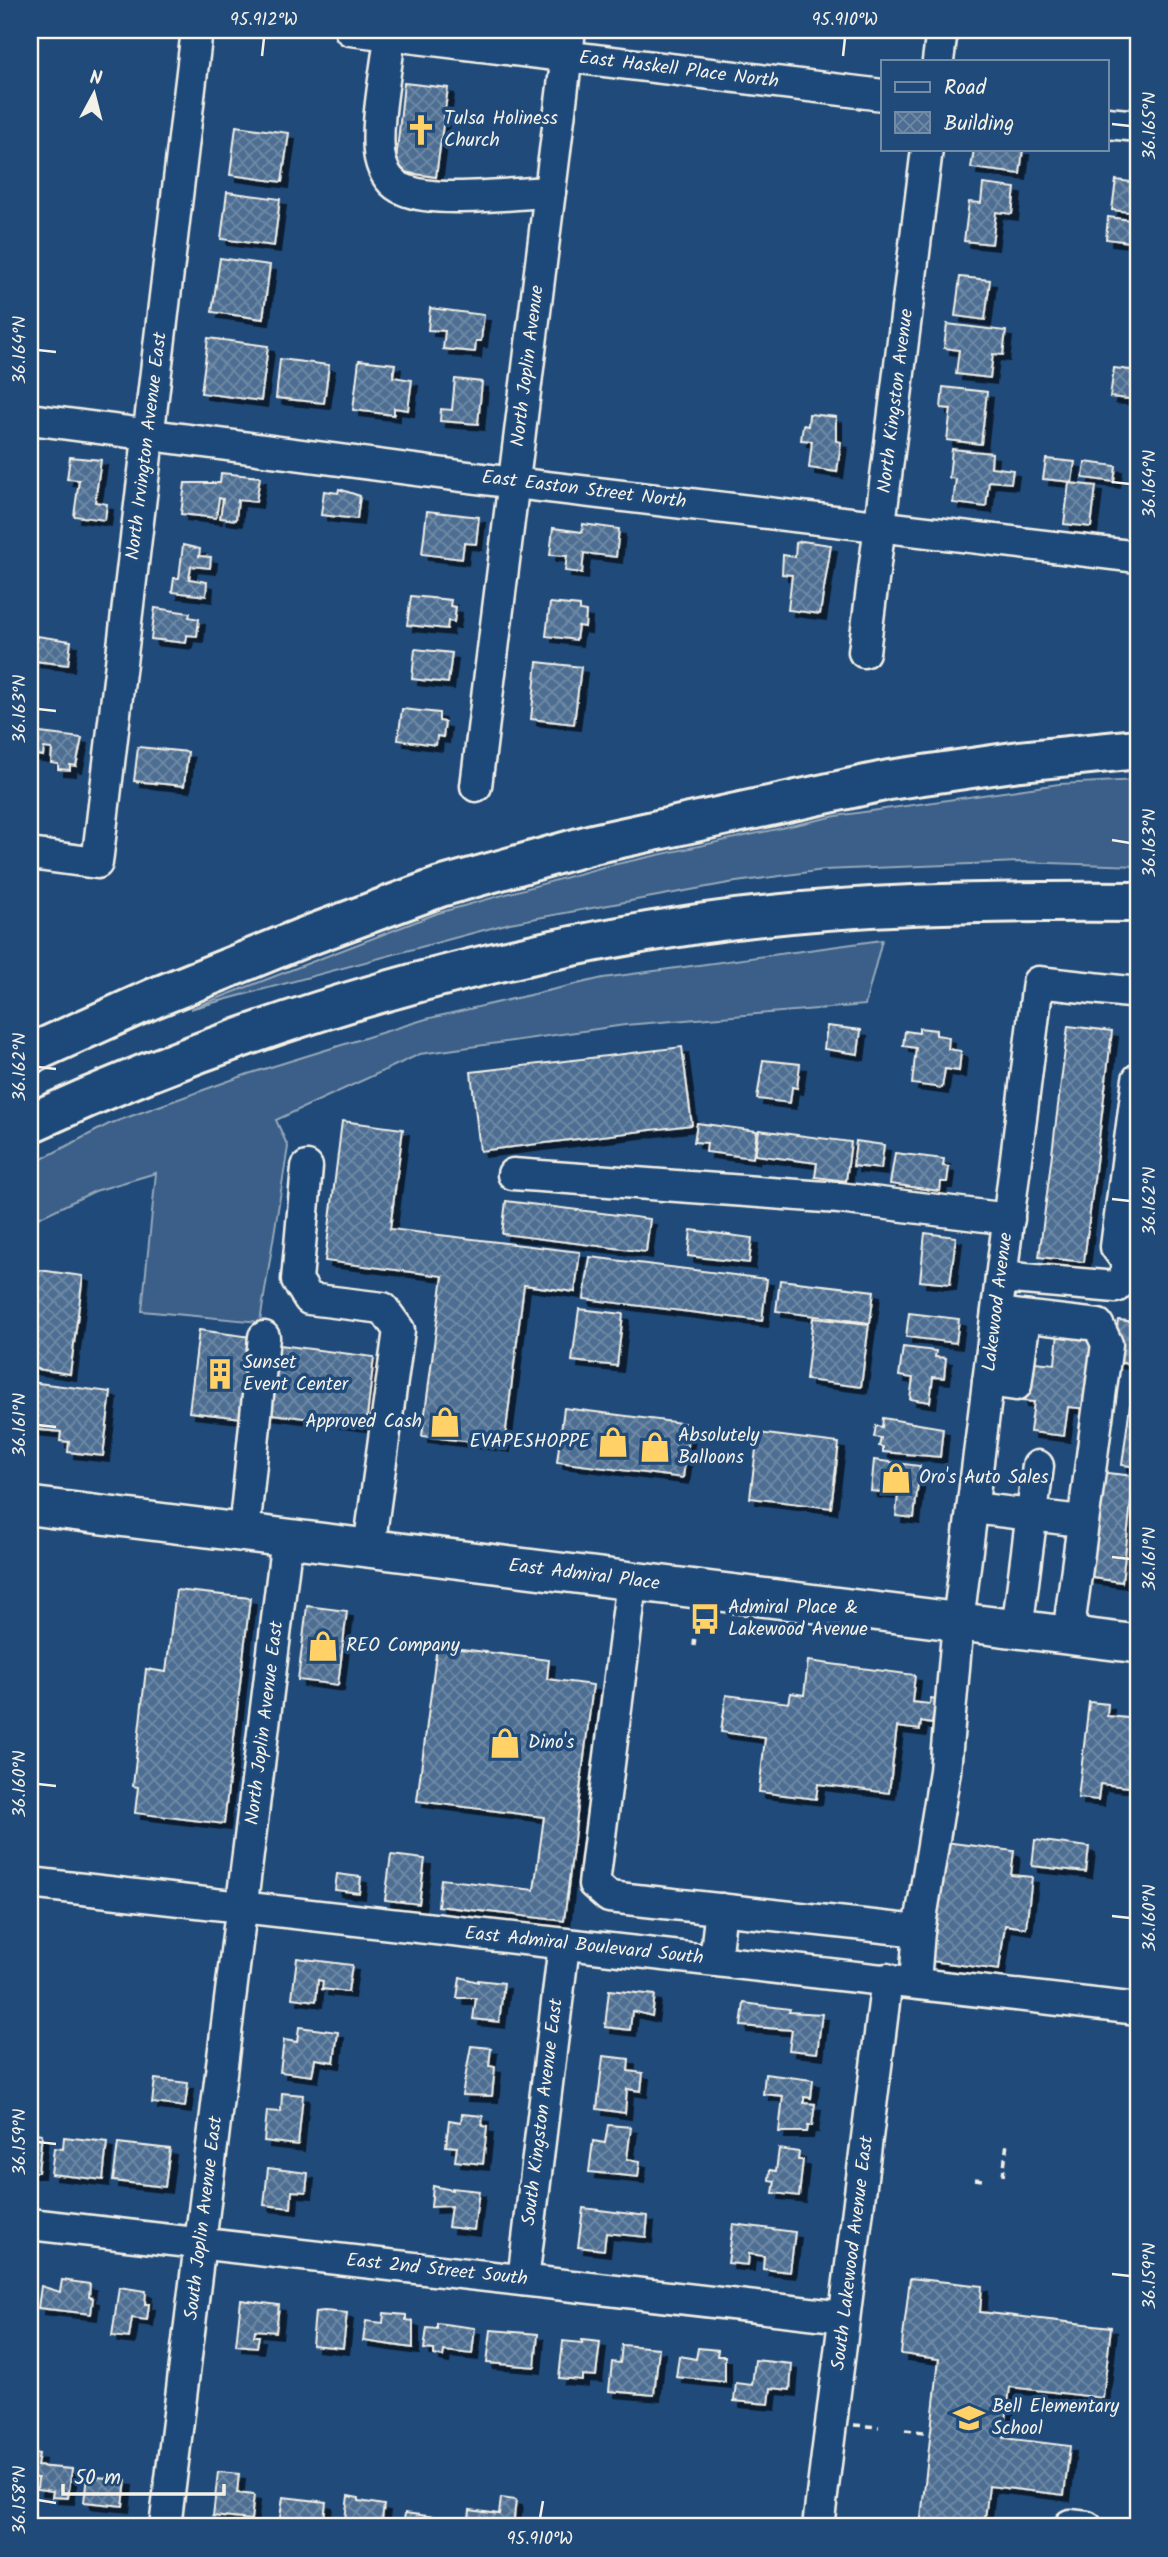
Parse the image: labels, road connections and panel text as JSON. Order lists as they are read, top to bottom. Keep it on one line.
{"streets":{"main road":["East Admiral Place"],"street":["East Haskell Place North","North Joplin Avenue","North Kingston Avenue","North Irvington Avenue East","East Easton Street North","Lakewood Avenue","North Joplin Avenue East","East Admiral Boulevard South","South Kingston Avenue East","South Joplin Avenue East","South Lakewood Avenue East","East 2nd Street South"]},"crossings":[["East Haskell Place North","North Joplin Avenue"],["North Joplin Avenue","East Easton Street North"],["North Kingston Avenue","East Easton Street North"],["North Irvington Avenue East","East Easton Street North"],["Lakewood Avenue","East Admiral Place"],["Lakewood Avenue","South Lakewood Avenue East"],["East Admiral Place","North Joplin Avenue East"],["North Joplin Avenue East","East Admiral Boulevard South"],["North Joplin Avenue East","South Joplin Avenue East"],["East Admiral Boulevard South","South Kingston Avenue East"],["East Admiral Boulevard South","South Joplin Avenue East"],["East Admiral Boulevard South","South Lakewood Avenue East"],["South Kingston Avenue East","East 2nd Street South"],["South Joplin Avenue East","East 2nd Street South"],["South Lakewood Avenue East","East 2nd Street South"]],"places":{"church":["Tulsa Holiness Church"],"building":["Sunset Event Center"],"shop":["Approved Cash","EVAPESHOPPE","Absolutely Balloons","Oro's Auto Sales","REO Company","Dino's"],"bus stop":["Admiral Place & Lakewood Avenue"],"school or university":["Bell Elementary School"]},"legend":["Road","Building"],"scale_bar":"50 m","north":"top","coordinates":["95.912°W","95.910°W","36.165°N","36.164°N","36.163°N","36.162°N","36.161°N","36.160°N","36.159°N","36.158°N"]}
